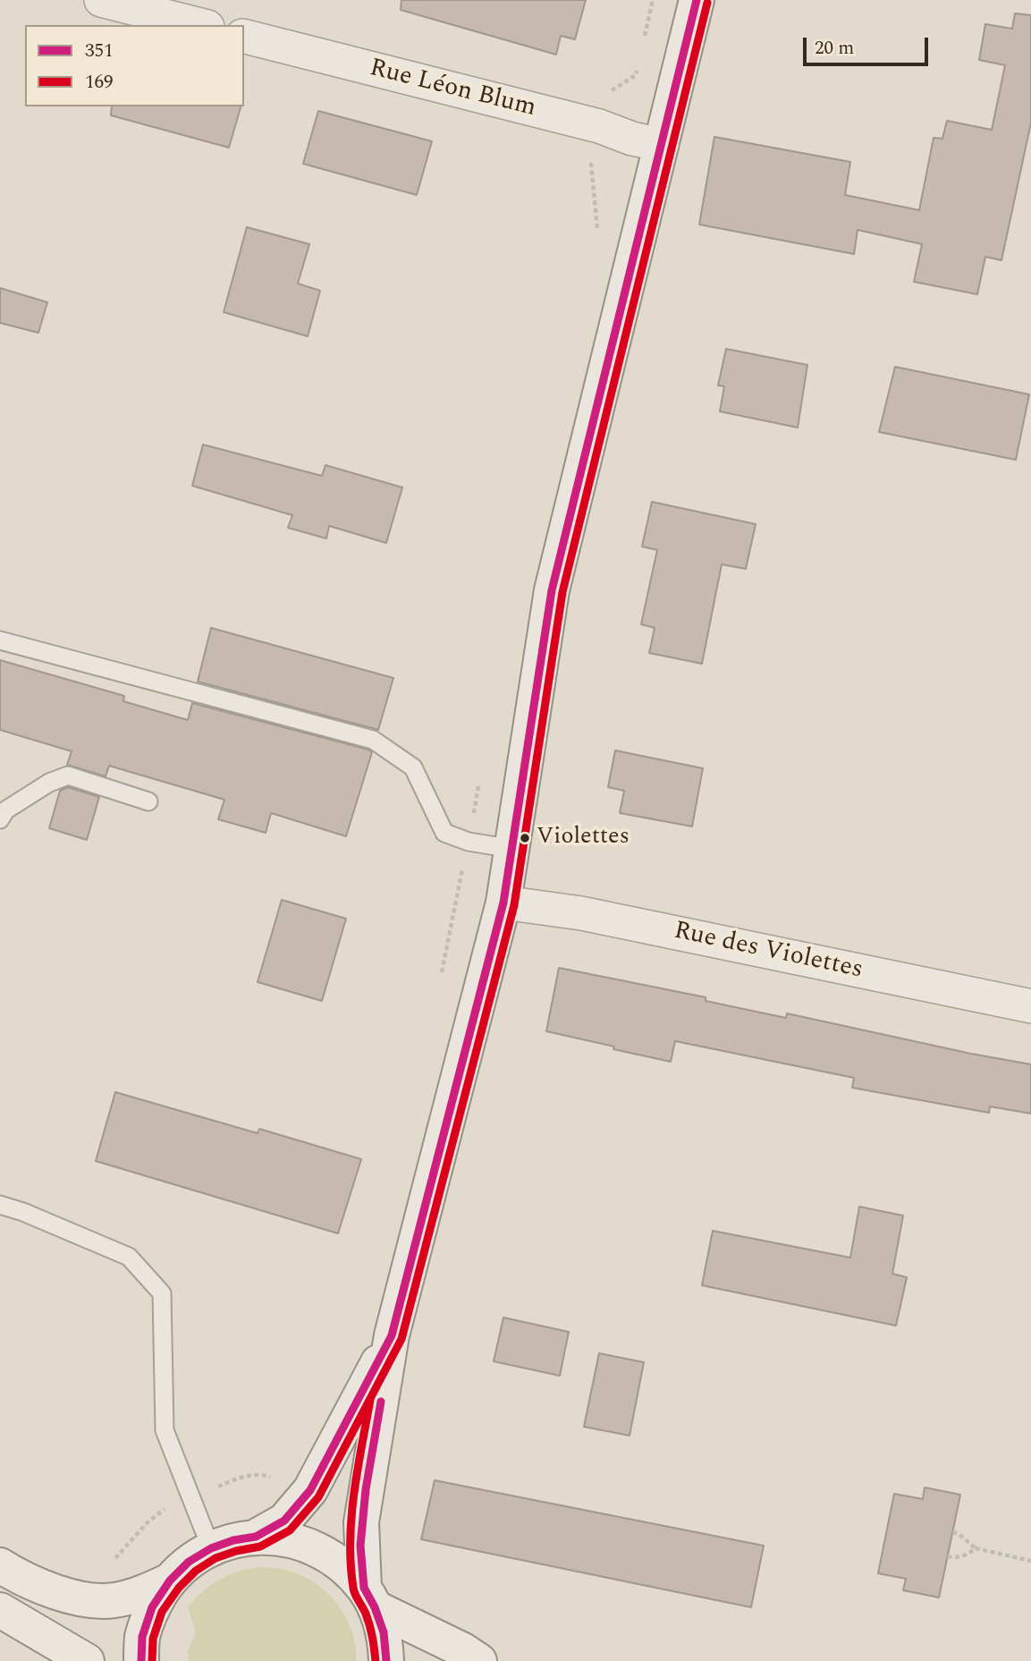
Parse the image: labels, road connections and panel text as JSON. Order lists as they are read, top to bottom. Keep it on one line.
{"streets":{"street":["Rue Léon Blum","Rue des Violettes"]},"places":["Violettes"],"lines":["transit line 351","transit line 169"],"legend":["351","169"],"scale_bar":"20 m"}
